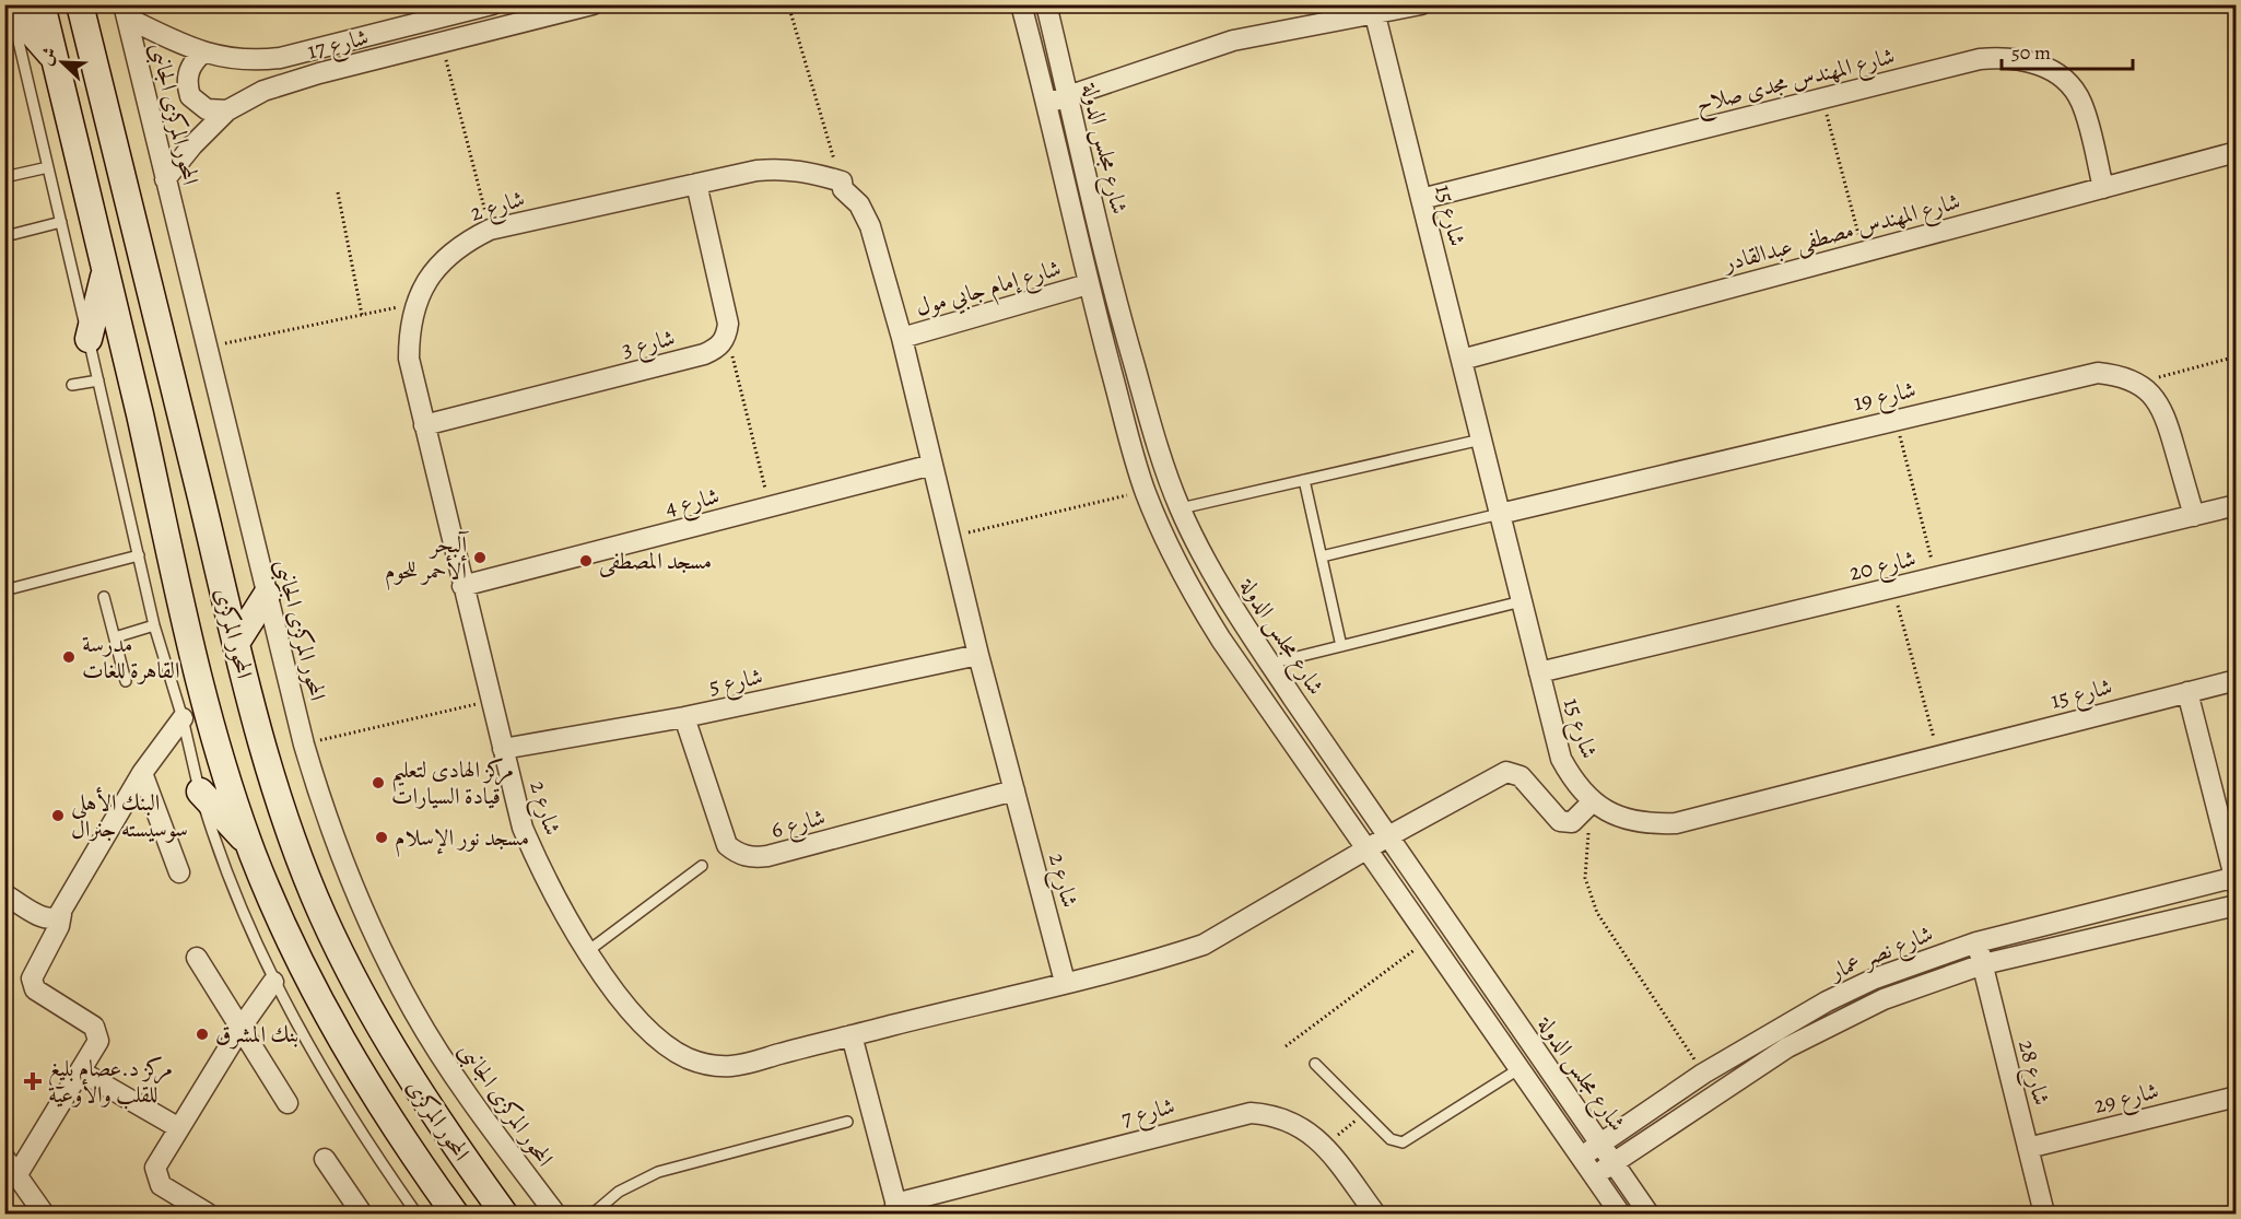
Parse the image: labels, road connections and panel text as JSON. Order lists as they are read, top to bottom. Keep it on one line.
{"streets":{"main road":["المحور المركزى"],"street":["شارع 17","شارع المهندس مجدى صلاح","المحور المركزى الجانبى","شارع مجلس الدولة","شارع 2","شارع 15","شارع المهندس مصطفى عبدالقادر","شارع إمام جابي مول","شارع 3","شارع 19","شارع 4","شارع 20","شارع 5","شارع 6","شارع نصر عمار","شارع 28","شارع 29","شارع 7"]},"crossings":[["شارع 17","المحور المركزى الجانبى"],["شارع المهندس مجدى صلاح","شارع 15"],["شارع المهندس مجدى صلاح","شارع المهندس مصطفى عبدالقادر"],["شارع مجلس الدولة","شارع 2"],["شارع مجلس الدولة","شارع إمام جابي مول"],["شارع مجلس الدولة","شارع نصر عمار"],["شارع 2","شارع 15"],["شارع 2","شارع إمام جابي مول"],["شارع 2","شارع 3"],["شارع 2","شارع 4"],["شارع 2","شارع 5"],["شارع 2","شارع 6"],["شارع 2","شارع 7"],["شارع 15","شارع المهندس مصطفى عبدالقادر"],["شارع 15","شارع 19"],["شارع 15","شارع 20"],["شارع 19","شارع 20"],["شارع 5","شارع 6"],["شارع نصر عمار","شارع 28"],["شارع 28","شارع 29"]],"places":{"other":["آلبحر ألأحمر للحوم","مسجد المصطفى","مدرسة القاهرة للغات","مركز الهادى لتعليم قيادة السيارات","البنك الأهلى سوسيسته جنرال","مسجد نور الإسلام","بنك المشرق"],"health":["مركز د.عصام بليغ للقلب والأوعية"]},"scale_bar":"50 m","north":"top left"}
